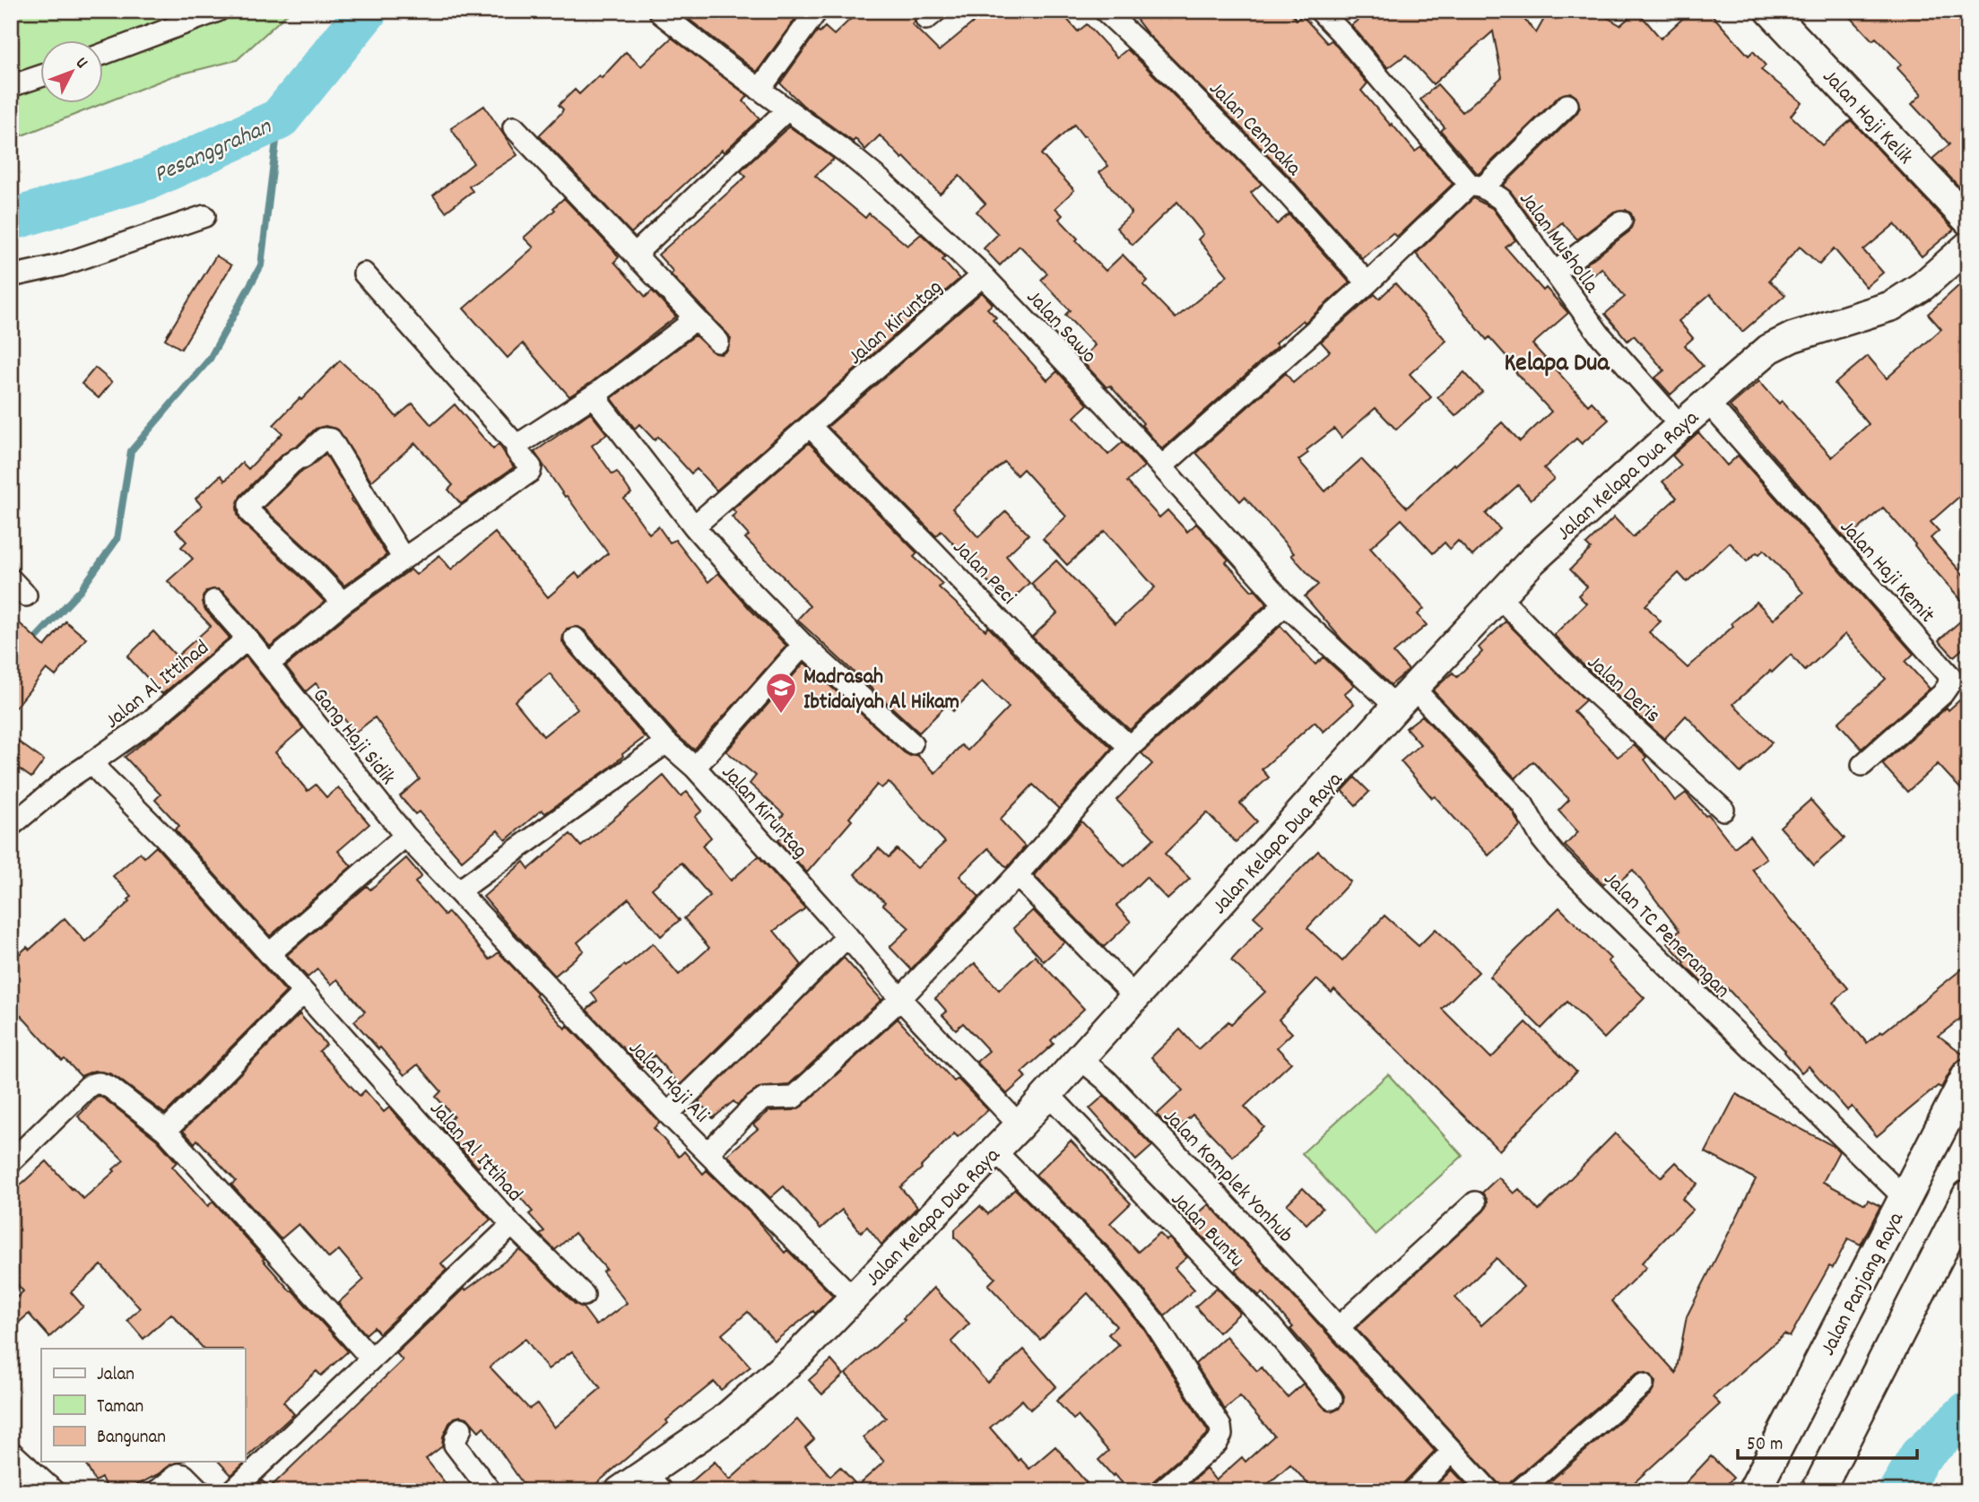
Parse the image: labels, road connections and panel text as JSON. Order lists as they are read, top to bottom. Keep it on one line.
{"streets":{"main road":["Jalan Panjang Raya"],"street":["Jalan Haji Kelik","Jalan Cempaka","Jalan Musholla","Jalan Kiruntag","Jalan Sawo","Jalan Kelapa Dua Raya","Jalan Haji Kemit","Jalan Peci","Jalan Al Ittihad","Jalan Deris","Gang Haji Sidik","Jalan TC Penerangan","Jalan Haji Ali","Jalan Komplek Yonhub","Jalan Buntu"]},"crossings":[["Jalan Musholla","Jalan Kelapa Dua Raya"],["Jalan Kiruntag","Jalan Sawo"],["Jalan Kiruntag","Jalan Kelapa Dua Raya"],["Jalan Kiruntag","Jalan Peci"],["Jalan Sawo","Jalan Kelapa Dua Raya"],["Jalan Sawo","Jalan TC Penerangan"],["Jalan Kelapa Dua Raya","Jalan Haji Kemit"],["Jalan Kelapa Dua Raya","Jalan Deris"],["Jalan Kelapa Dua Raya","Jalan TC Penerangan"],["Jalan Kelapa Dua Raya","Jalan Haji Ali"],["Jalan Kelapa Dua Raya","Jalan Komplek Yonhub"],["Jalan Kelapa Dua Raya","Jalan Buntu"],["Jalan Al Ittihad","Gang Haji Sidik"],["Gang Haji Sidik","Jalan Haji Ali"],["Jalan TC Penerangan","Jalan Panjang Raya"]],"districts":["Kelapa Dua"],"water":["Pesanggrahan"],"places":{"school or university":["Madrasah Ibtidaiyah Al Hikam"]},"legend":["Jalan","Taman","Bangunan"],"scale_bar":"50 m","north":"top right"}
